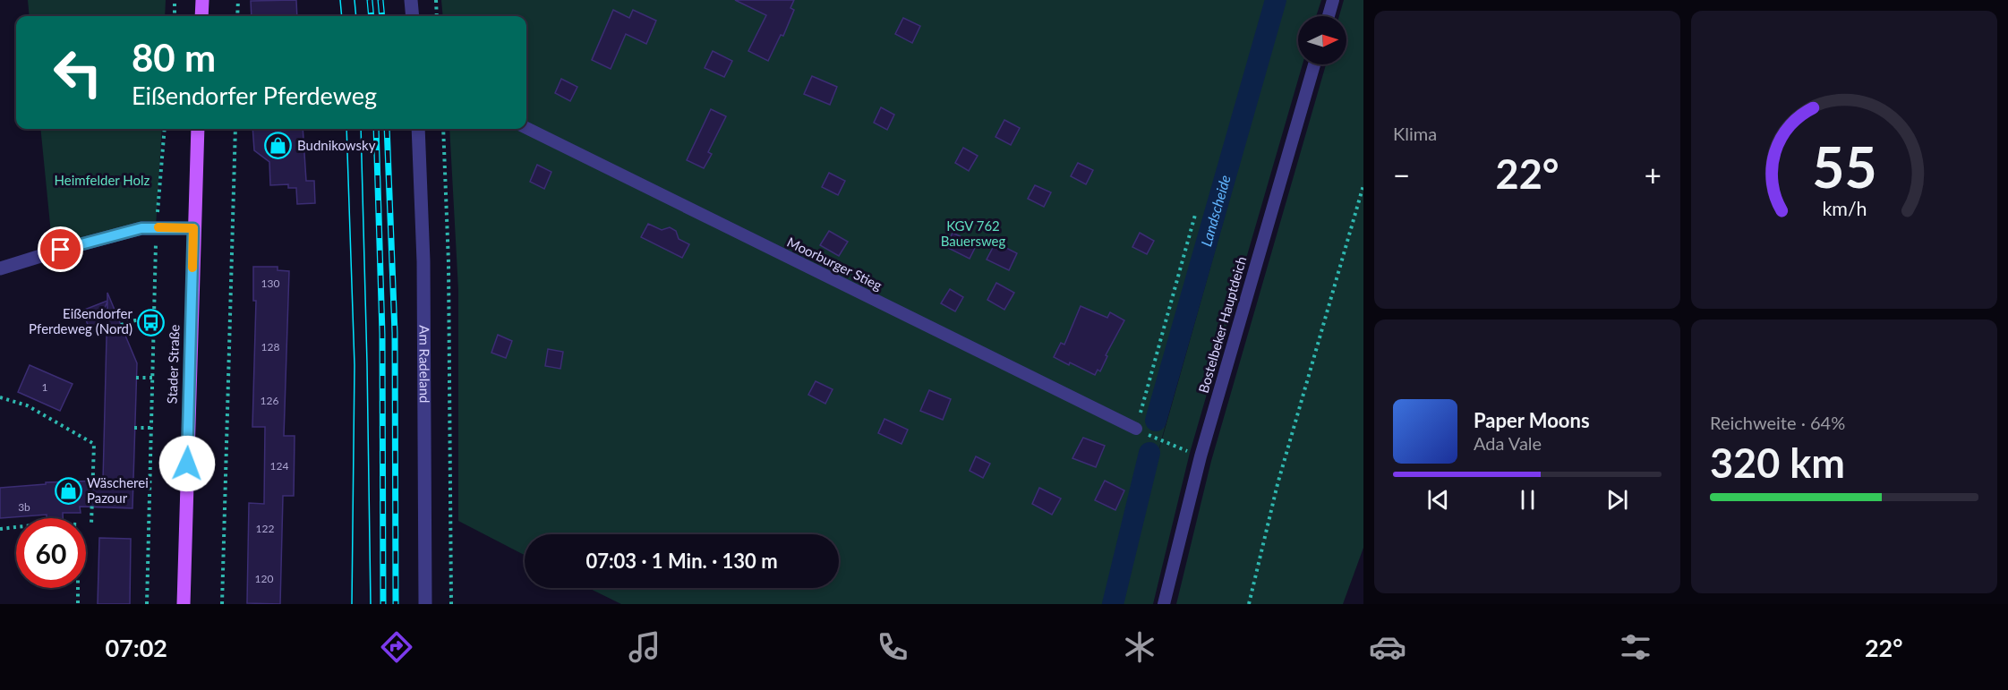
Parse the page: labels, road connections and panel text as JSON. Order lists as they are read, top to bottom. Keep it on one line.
{"streets":{"main road":["Stader Straße"],"street":["Am Radeland"],"lane":["Moorburger Stieg","Bostelbeker Hauptdeich"]},"water":["Landscheide"],"parks":["Heimfelder Holz","KGV 762 Bauersweg"],"places":{"shop":["Budnikowsky","Wäscherei Pazour"],"bus stop":["Eißendorfer Pferdeweg (Nord)"]},"house_numbers":["130","128","1","126","124","3b","122","120"],"north":"right","page":{"tile":["Klima",["Reichweite · 64%","320 km"]],"turn":["80 m","Eißendorfer Pferdeweg"],"heat":["−","22°","+"],"song":["Paper Moons","Ada Vale"],"limit":"60","trip":"07:03 · 1 Min. · 130 m","tabs":["07:02","22°"],"gauge":["55","km/h"]}}
